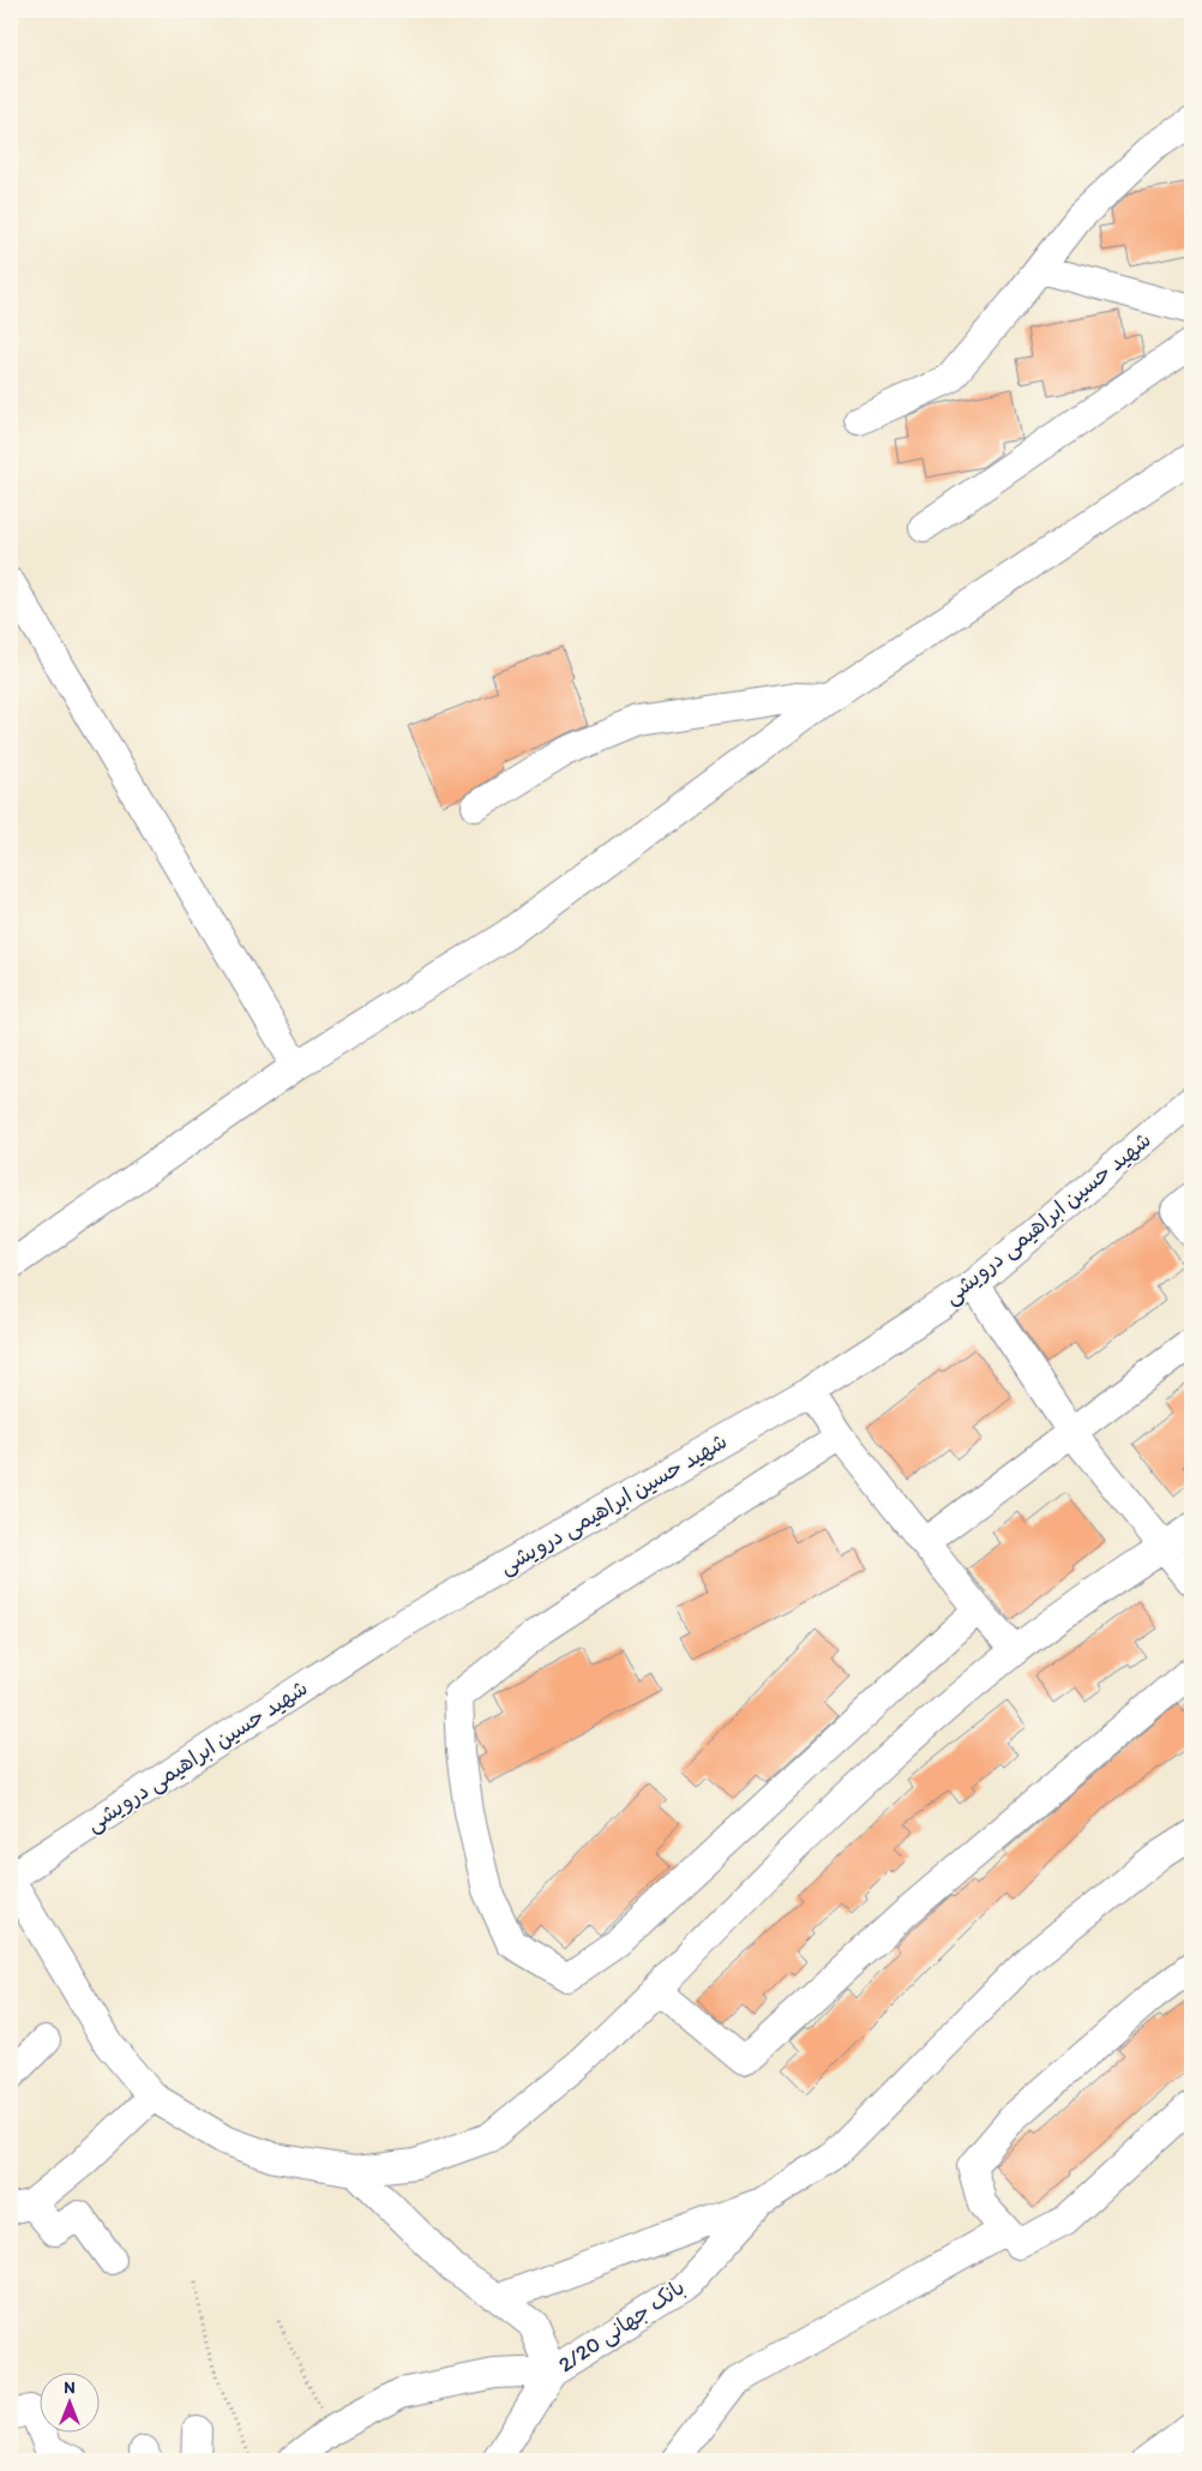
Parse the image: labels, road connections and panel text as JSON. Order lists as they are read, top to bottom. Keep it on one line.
{"streets":{"street":["شهید حسین ابراهیمی درویشی","بانک جهانی 2/20"]},"north":"top"}
